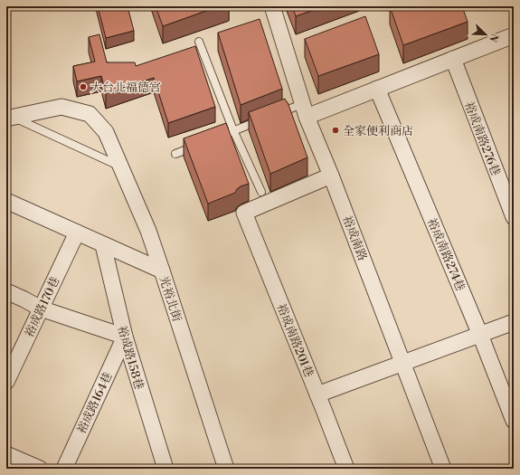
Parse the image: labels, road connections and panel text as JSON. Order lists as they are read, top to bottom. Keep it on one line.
{"streets":{"street":["裕成南路276巷","裕成南路","裕成南路274巷","光裕北街","裕成路170巷","裕成南路201巷","裕成路158巷","裕成路164巷"]},"crossings":[["裕成南路","裕成南路201巷"],["光裕北街","裕成路170巷"],["光裕北街","裕成路158巷"],["裕成路158巷","裕成路164巷"]],"places":["大台北福德宮","全家便利商店"],"north":"bottom right"}
